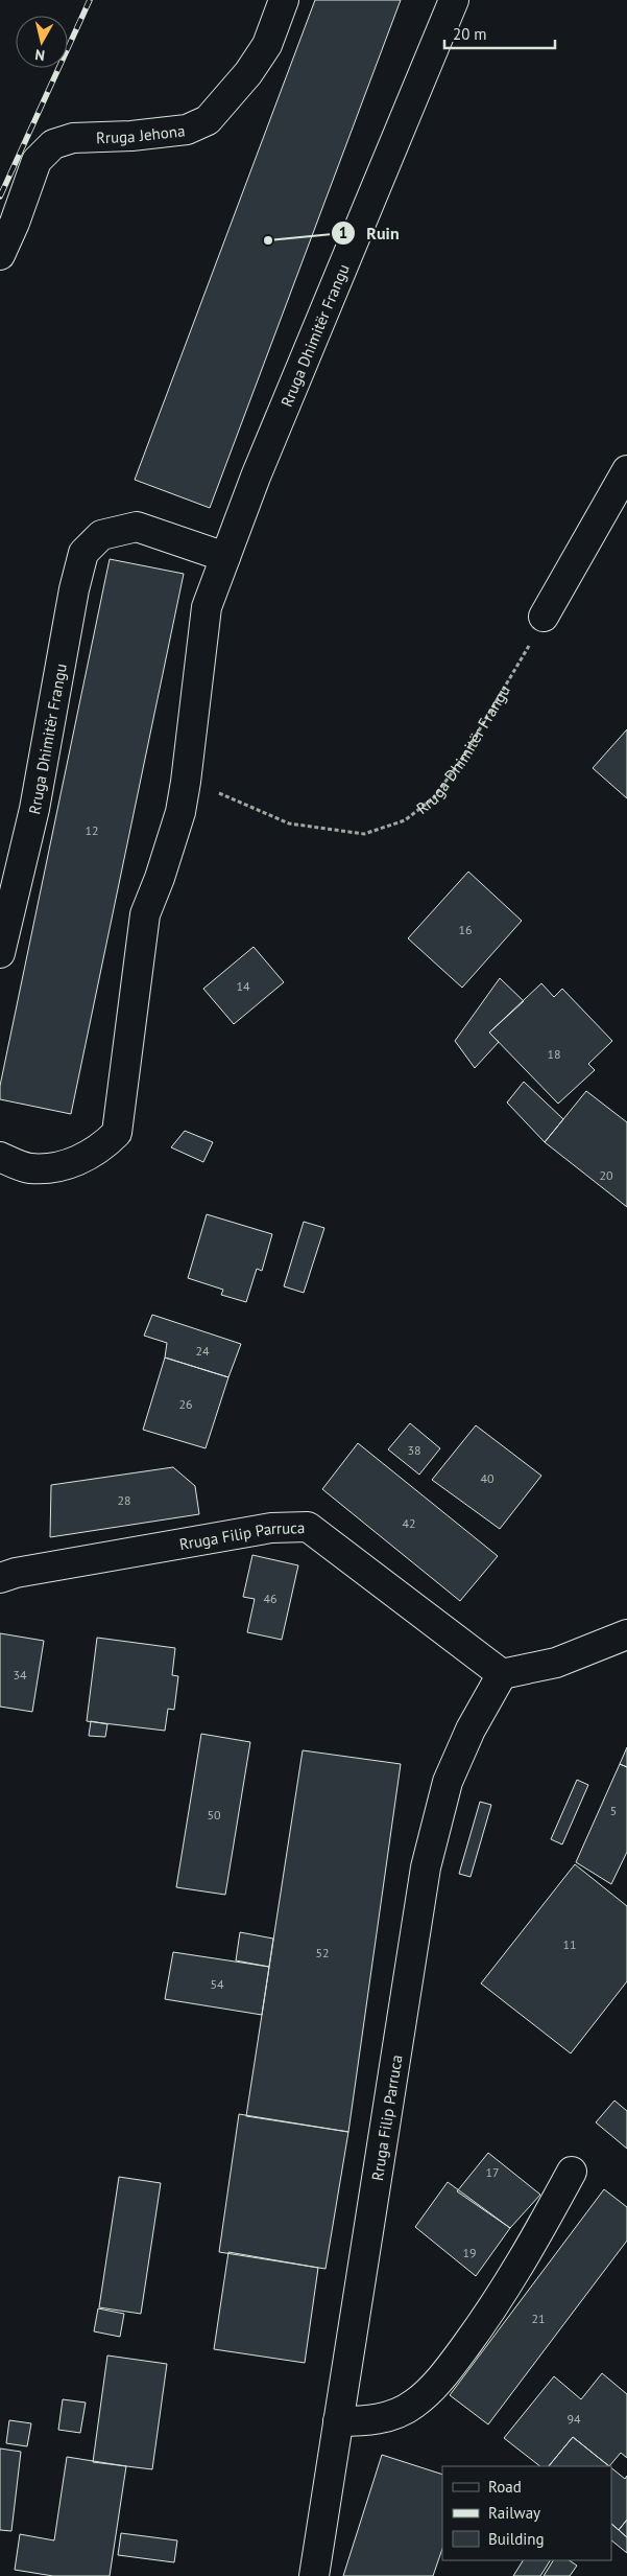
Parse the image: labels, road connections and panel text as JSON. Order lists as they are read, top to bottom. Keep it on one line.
{"streets":{"street":["Rruga Jehona","Rruga Dhimitër Frangu","Rruga Filip Parruca"]},"places":["Ruin"],"house_numbers":["12","16","14","18","20","24","26","38","40","28","42","46","34","5","50","11","52","54","17","19","21","94"],"legend":["Road","Railway","Building"],"scale_bar":"20 m","north":"bottom"}
